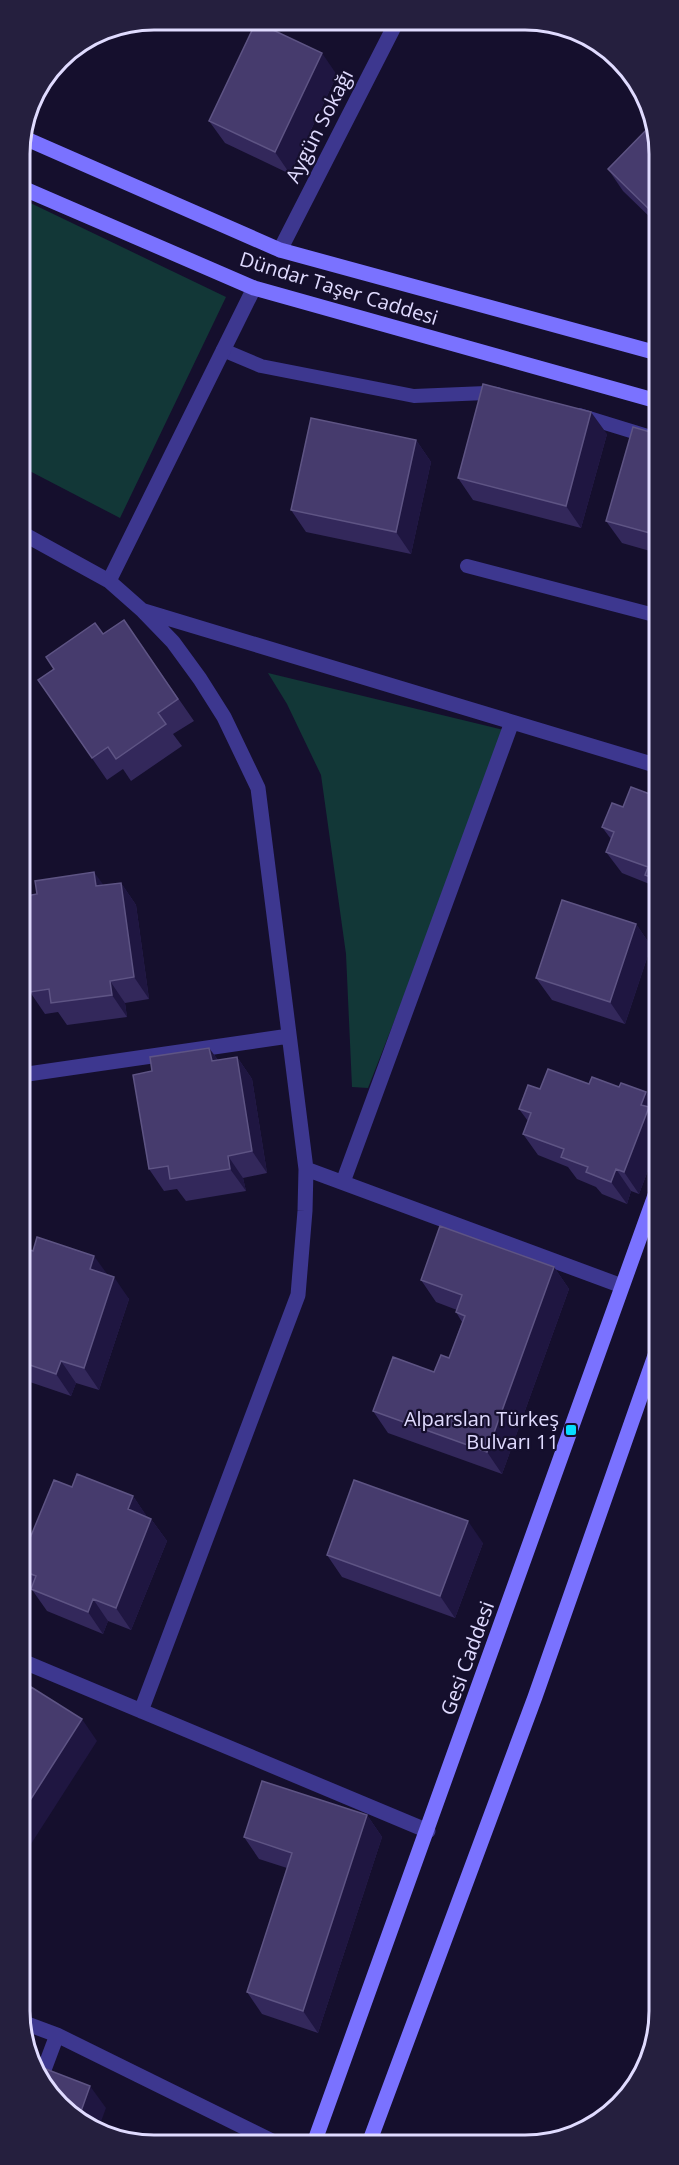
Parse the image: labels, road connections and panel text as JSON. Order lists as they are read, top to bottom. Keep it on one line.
{"streets":{"main road":["Dündar Taşer Caddesi","Gesi Caddesi"],"street":["Aygün Sokağı"]},"crossings":[["Aygün Sokağı","Dündar Taşer Caddesi"]],"places":{"transit":["Alparslan Türkeş Bulvarı 11"]}}
